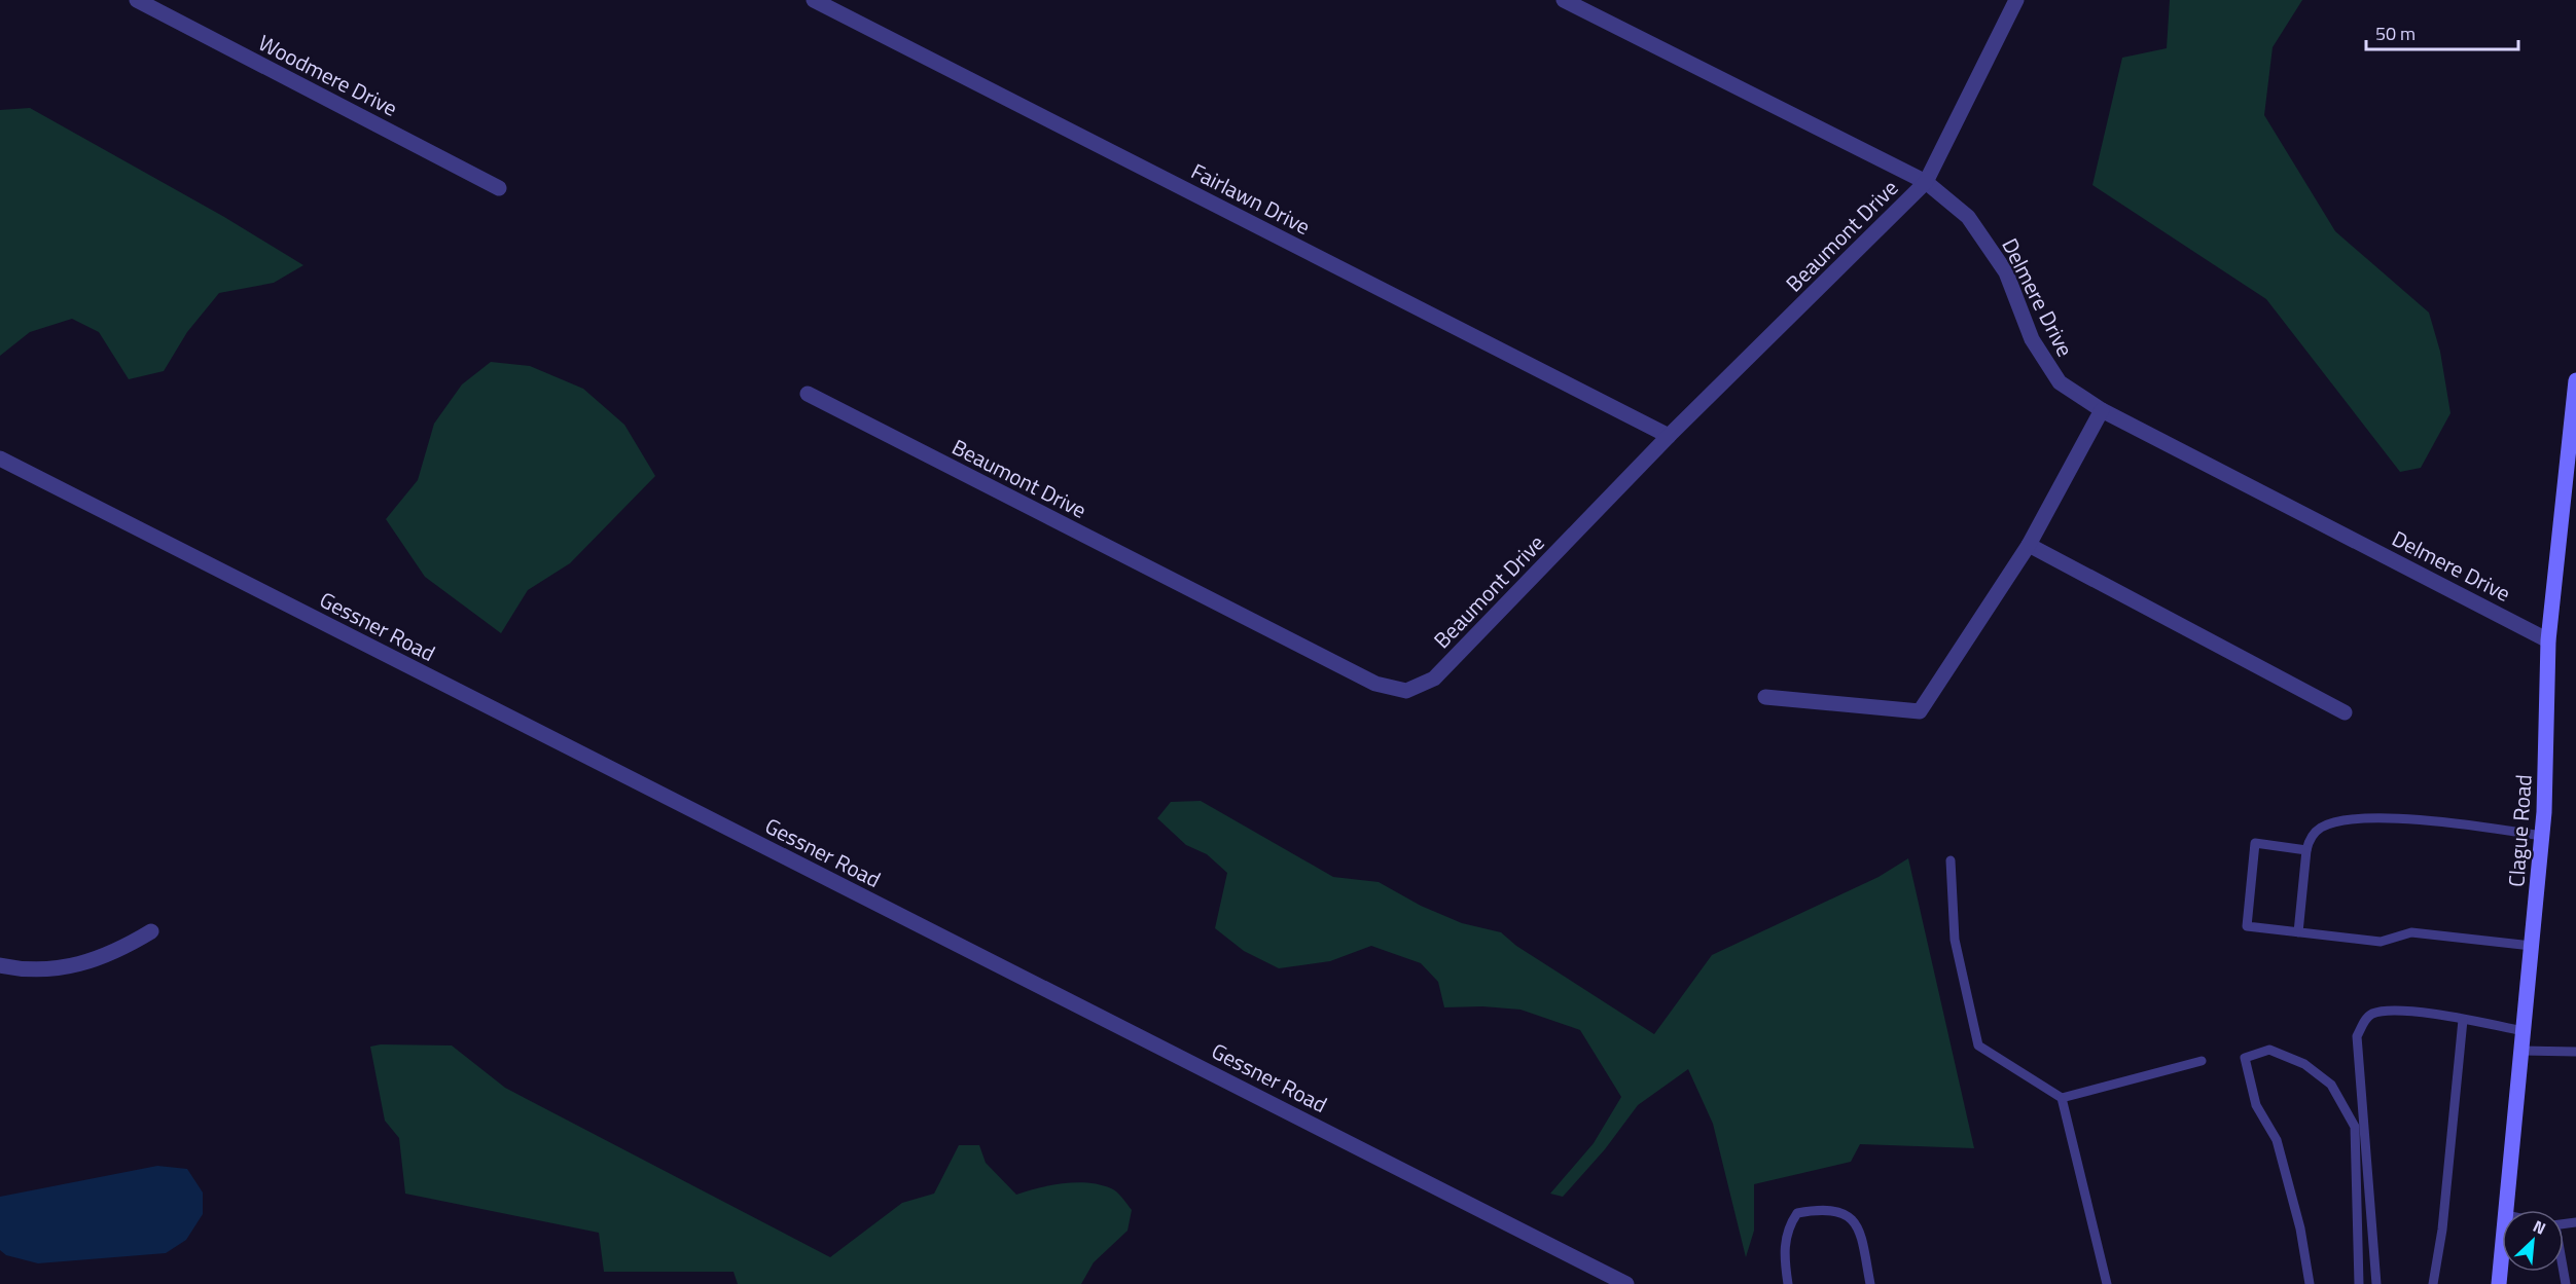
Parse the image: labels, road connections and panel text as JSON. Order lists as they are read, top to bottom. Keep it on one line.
{"streets":{"main road":["Clague Road"],"street":["Woodmere Drive","Fairlawn Drive","Beaumont Drive","Delmere Drive","Gessner Road"]},"crossings":[["Fairlawn Drive","Beaumont Drive"],["Beaumont Drive","Delmere Drive"],["Delmere Drive","Clague Road"]],"scale_bar":"50 m","north":"top right"}
